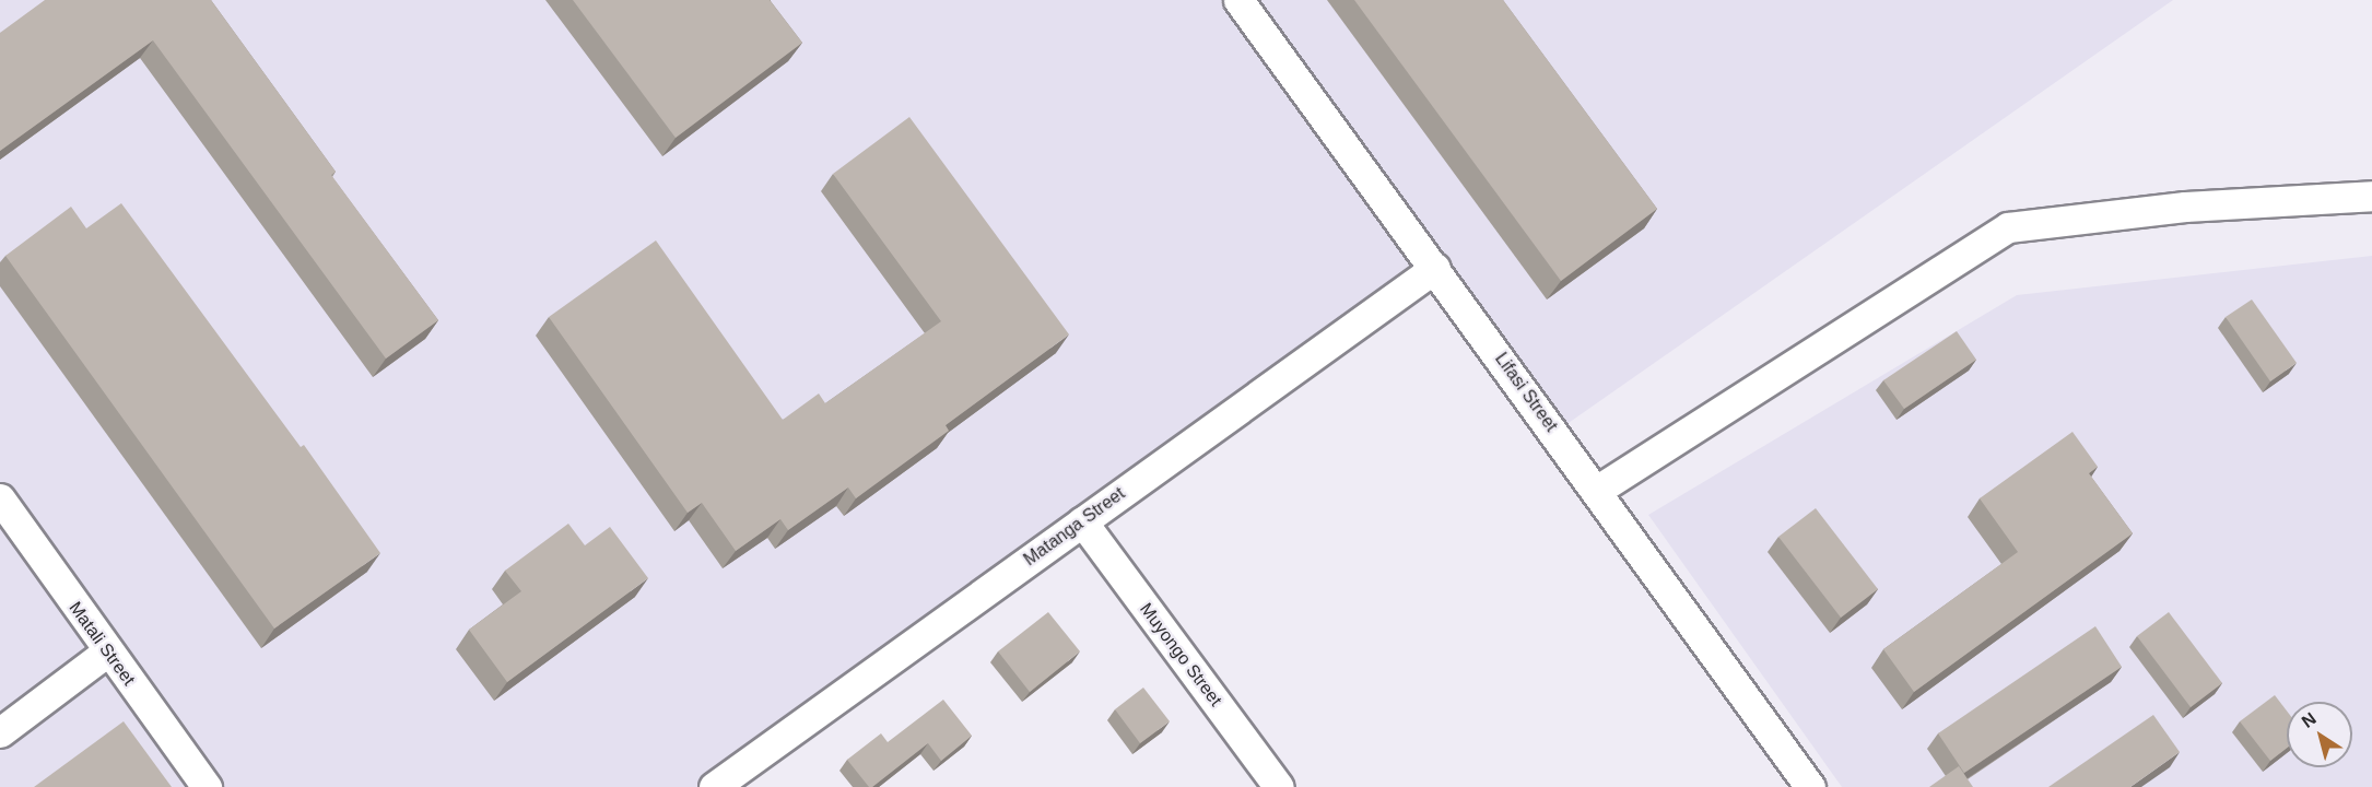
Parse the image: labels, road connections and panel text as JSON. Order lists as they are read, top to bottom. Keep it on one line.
{"streets":{"street":["Lifasi Street","Matanga Street","Matali Street","Muyongo Street"]},"crossings":[["Lifasi Street","Matanga Street"],["Matanga Street","Muyongo Street"]],"north":"top left"}
